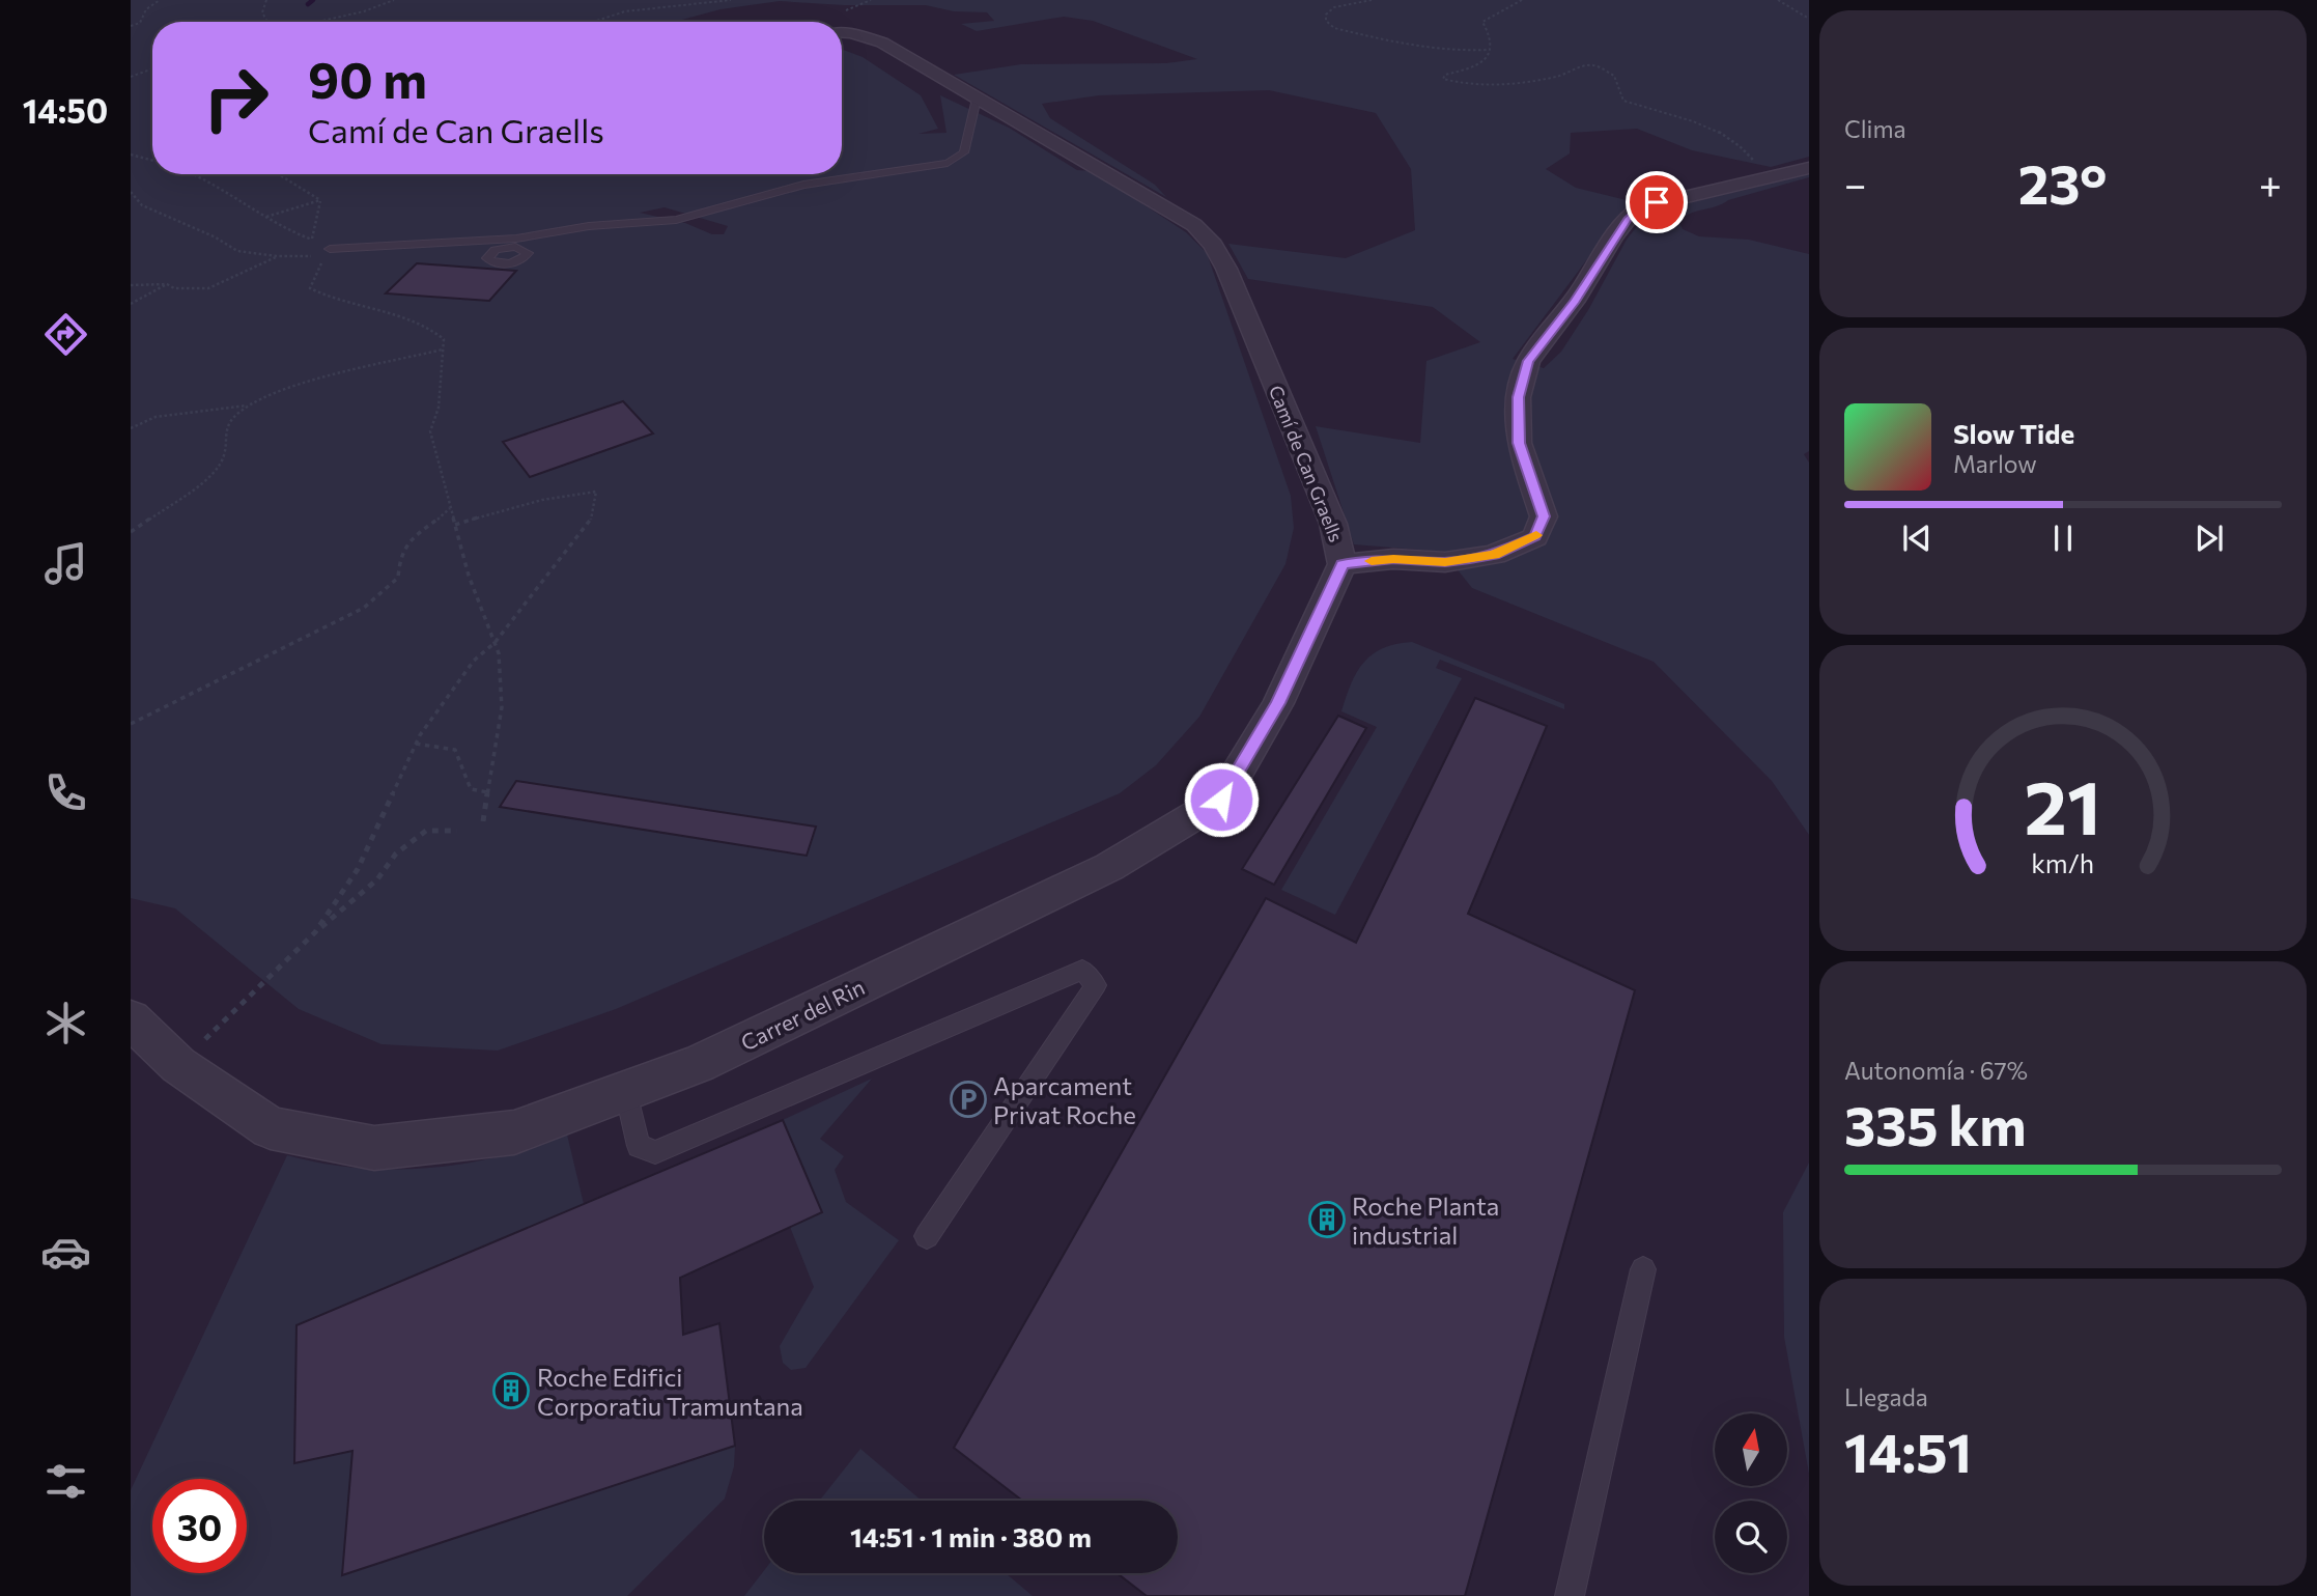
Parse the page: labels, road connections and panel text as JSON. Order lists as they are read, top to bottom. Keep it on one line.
{"streets":{"street":["Camí de Can Graells","Carrer del Rin"]},"crossings":[["Camí de Can Graells","Carrer del Rin"]],"places":{"parking":["Aparcament Privat Roche"],"building":["Roche Planta industrial","Roche Edifici Corporatiu Tramuntana"]},"north":"top","page":{"tabs":"14:50","tile":["Clima",["Autonomía · 67%","335 km"],["Llegada","14:51"]],"turn":["90 m","Camí de Can Graells"],"heat":["−","23°","+"],"song":["Slow Tide","Marlow"],"limit":"30","trip":"14:51 · 1 min · 380 m","gauge":["21","km/h"]}}
